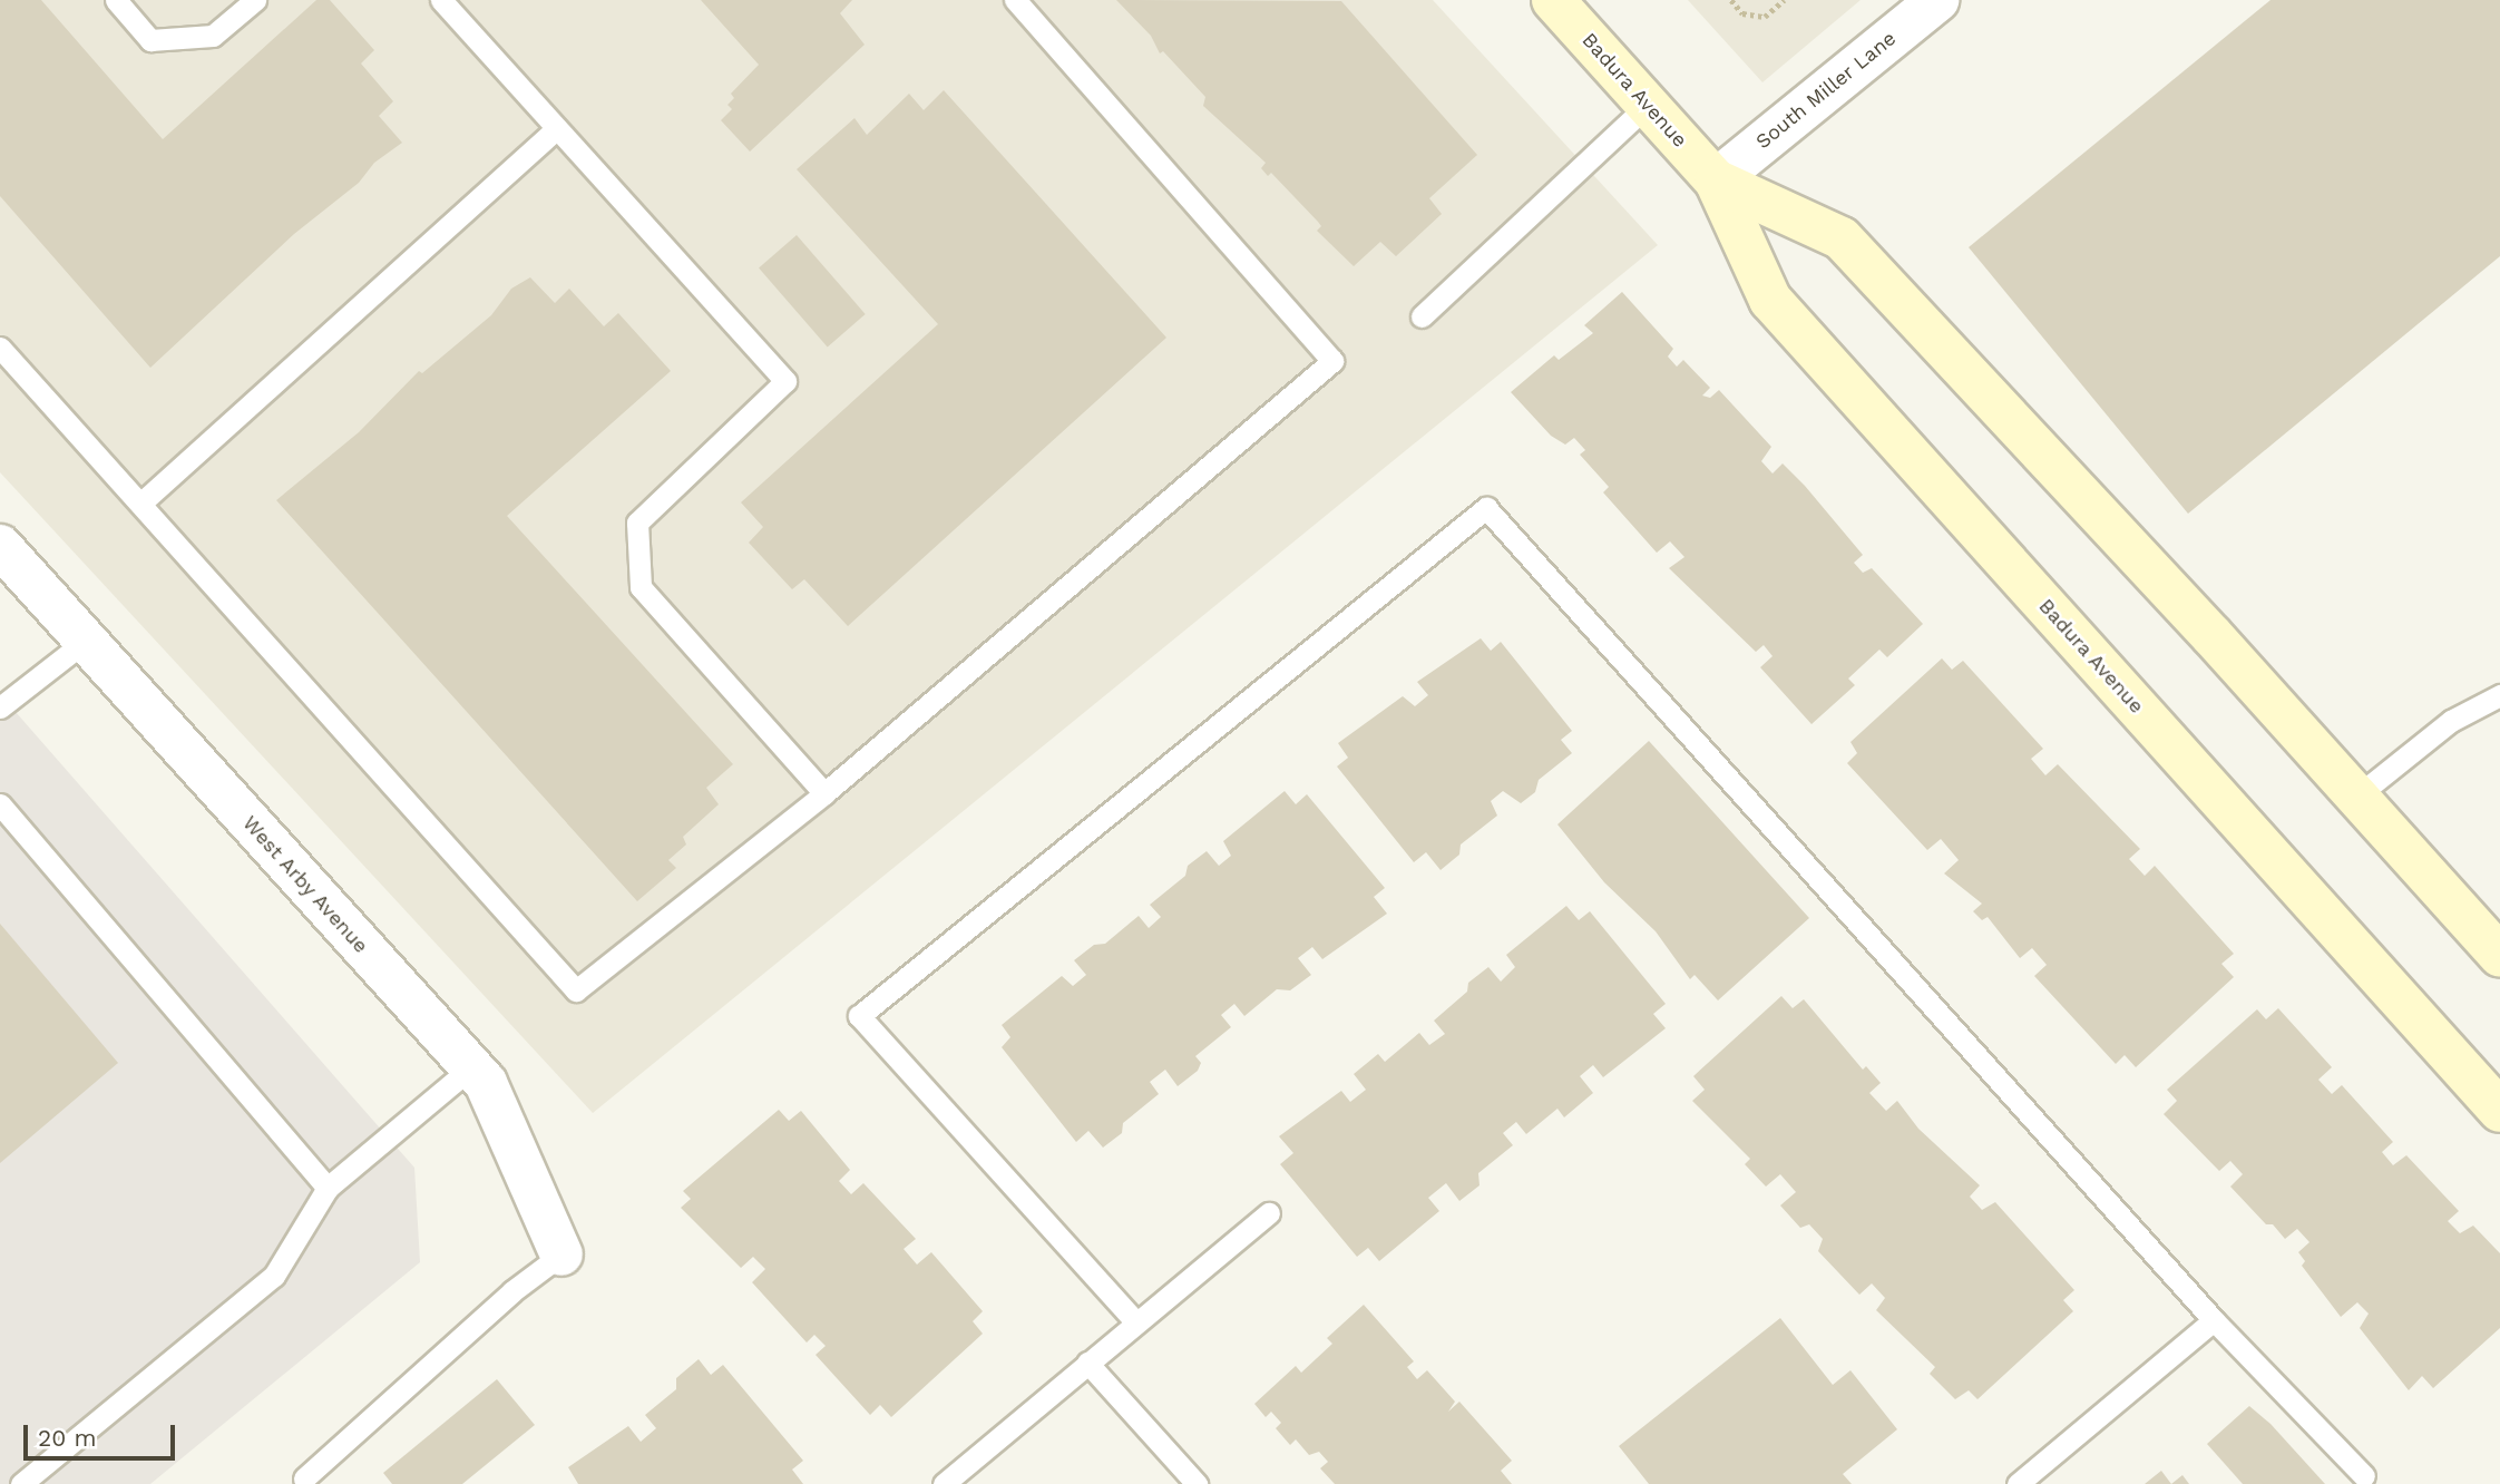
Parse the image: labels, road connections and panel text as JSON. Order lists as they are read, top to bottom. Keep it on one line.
{"streets":{"main road":["Badura Avenue"],"street":["South Miller Lane","West Arby Avenue"]},"crossings":[["Badura Avenue","South Miller Lane"]],"scale_bar":"20 m"}
